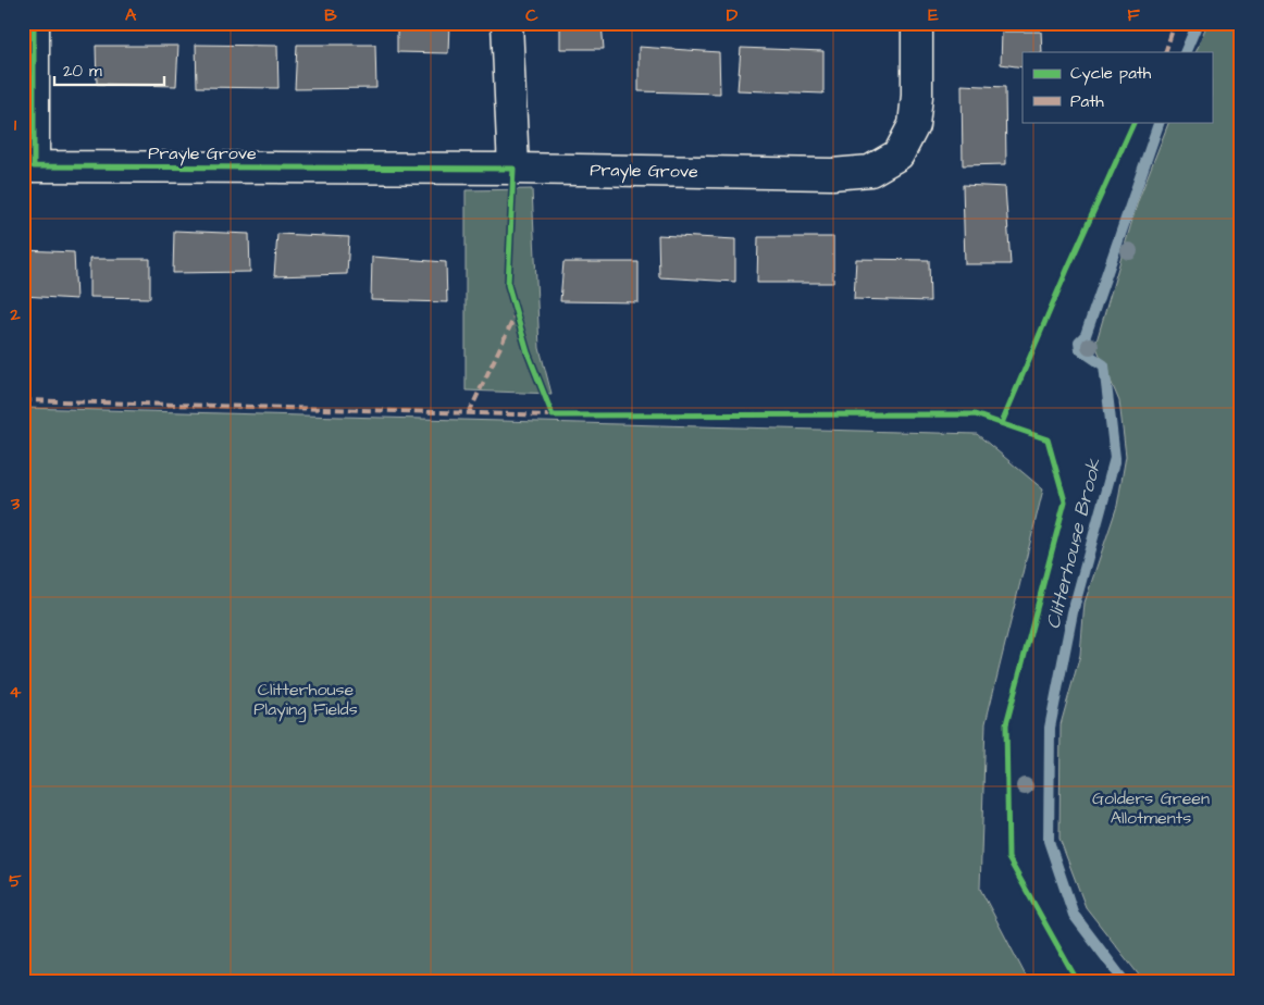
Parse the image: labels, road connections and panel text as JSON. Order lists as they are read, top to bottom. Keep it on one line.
{"streets":{"street":["Prayle Grove"]},"water":["Clitterhouse Brook"],"parks":["Clitterhouse Playing Fields","Golders Green Allotments"],"legend":["Cycle path","Path"],"scale_bar":"20 m","grid":{"columns":["A","B","C","D","E","F"],"rows":["1","2","3","4","5"]}}
